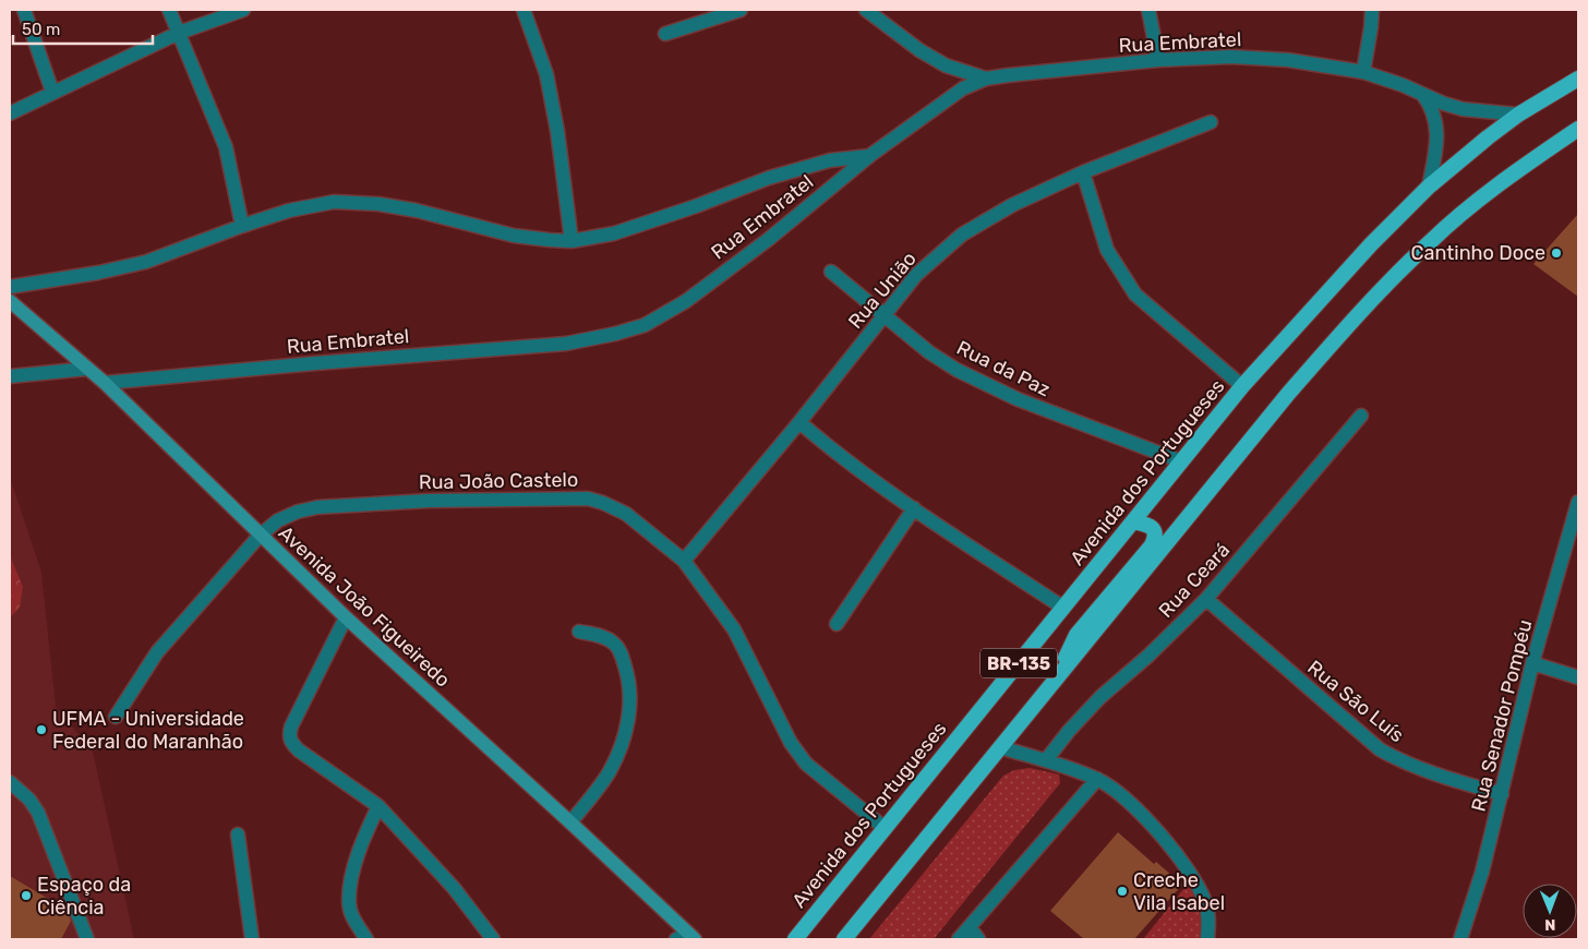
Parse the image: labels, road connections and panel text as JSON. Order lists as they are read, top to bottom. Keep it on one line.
{"streets":{"highway":["Avenida dos Portugueses","BR-135"],"main road":["Avenida João Figueiredo"],"street":["Rua Embratel","Rua União","Rua da Paz","Rua João Castelo","Rua Ceará","Rua São Luís","Rua Senador Pompéu"]},"crossings":[["Rua Embratel","Avenida dos Portugueses"],["Rua Embratel","Avenida João Figueiredo"],["Rua União","Rua da Paz"],["Rua União","Rua João Castelo"],["Rua da Paz","Avenida dos Portugueses"],["Avenida dos Portugueses","Rua João Castelo"],["Rua João Castelo","Avenida João Figueiredo"],["Rua Ceará","Rua São Luís"],["Rua São Luís","Rua Senador Pompéu"]],"places":["Cantinho Doce","UFMA - Universidade Federal do Maranhão","Creche Vila Isabel","Espaço da Ciência"],"scale_bar":"50 m","north":"bottom"}
